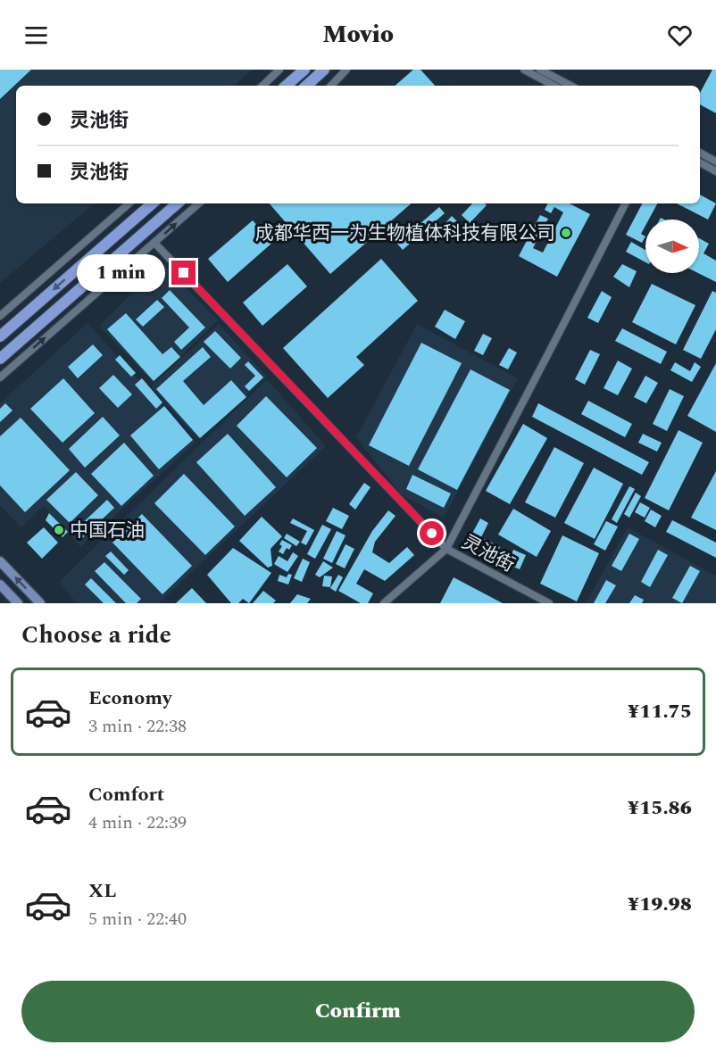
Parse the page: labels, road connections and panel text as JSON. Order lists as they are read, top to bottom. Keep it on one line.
{"streets":{"street":["灵池街"]},"places":["成都华西一为生物植体科技有限公司","中国石油"],"north":"right","page":{"header":"Movio","banner":["灵池街","灵池街"],"bubble":"1 min","heading":"Choose a ride","list":[{"name":"Economy","note":"3 min · 22:38","value":"¥11.75"},{"name":"Comfort","note":"4 min · 22:39","value":"¥15.86"},{"name":"XL","note":"5 min · 22:40","value":"¥19.98"}],"buttons":"Confirm"}}
